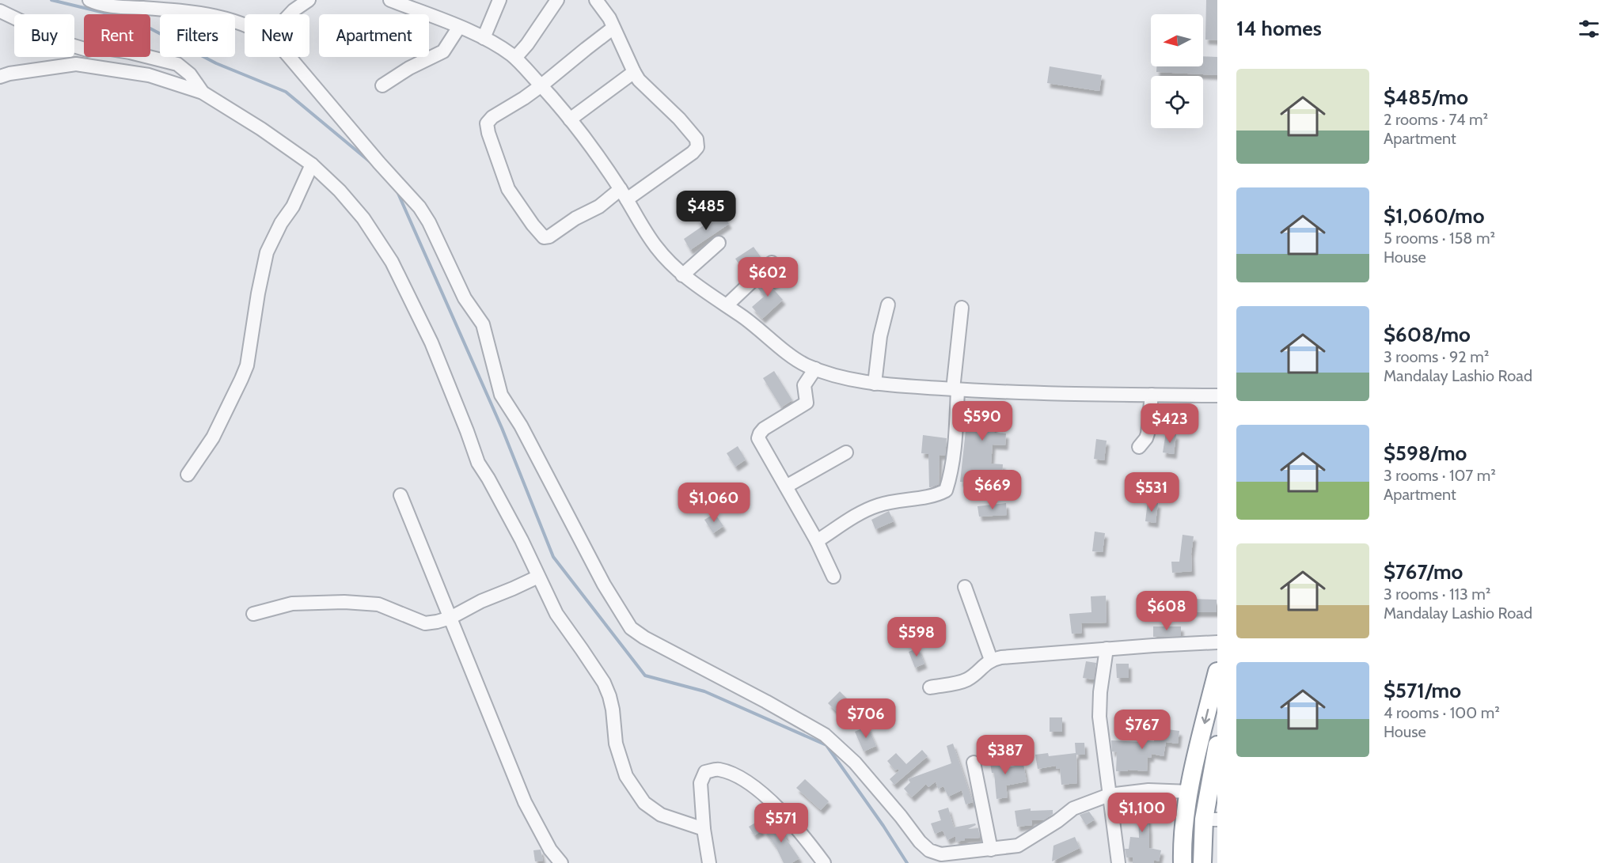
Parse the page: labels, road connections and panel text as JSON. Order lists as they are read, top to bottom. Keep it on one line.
{"north":"left","page":{"heading":"14 homes","chip":["Buy","Rent","Filters","New","Apartment"],"list":[{"name":"$485/mo","note":"2 rooms · 74 m² · Apartment"},{"name":"$1,060/mo","note":"5 rooms · 158 m² · House"},{"name":"$608/mo","note":"3 rooms · 92 m² · Mandalay Lashio Road"},{"name":"$598/mo","note":"3 rooms · 107 m² · Apartment"},{"name":"$767/mo","note":"3 rooms · 113 m² · Mandalay Lashio Road"},{"name":"$571/mo","note":"4 rooms · 100 m² · House"}],"price":["$485","$602","$590","$423","$669","$531","$1,060","$608","$598","$706","$767","$387","$1,100","$571"]}}
